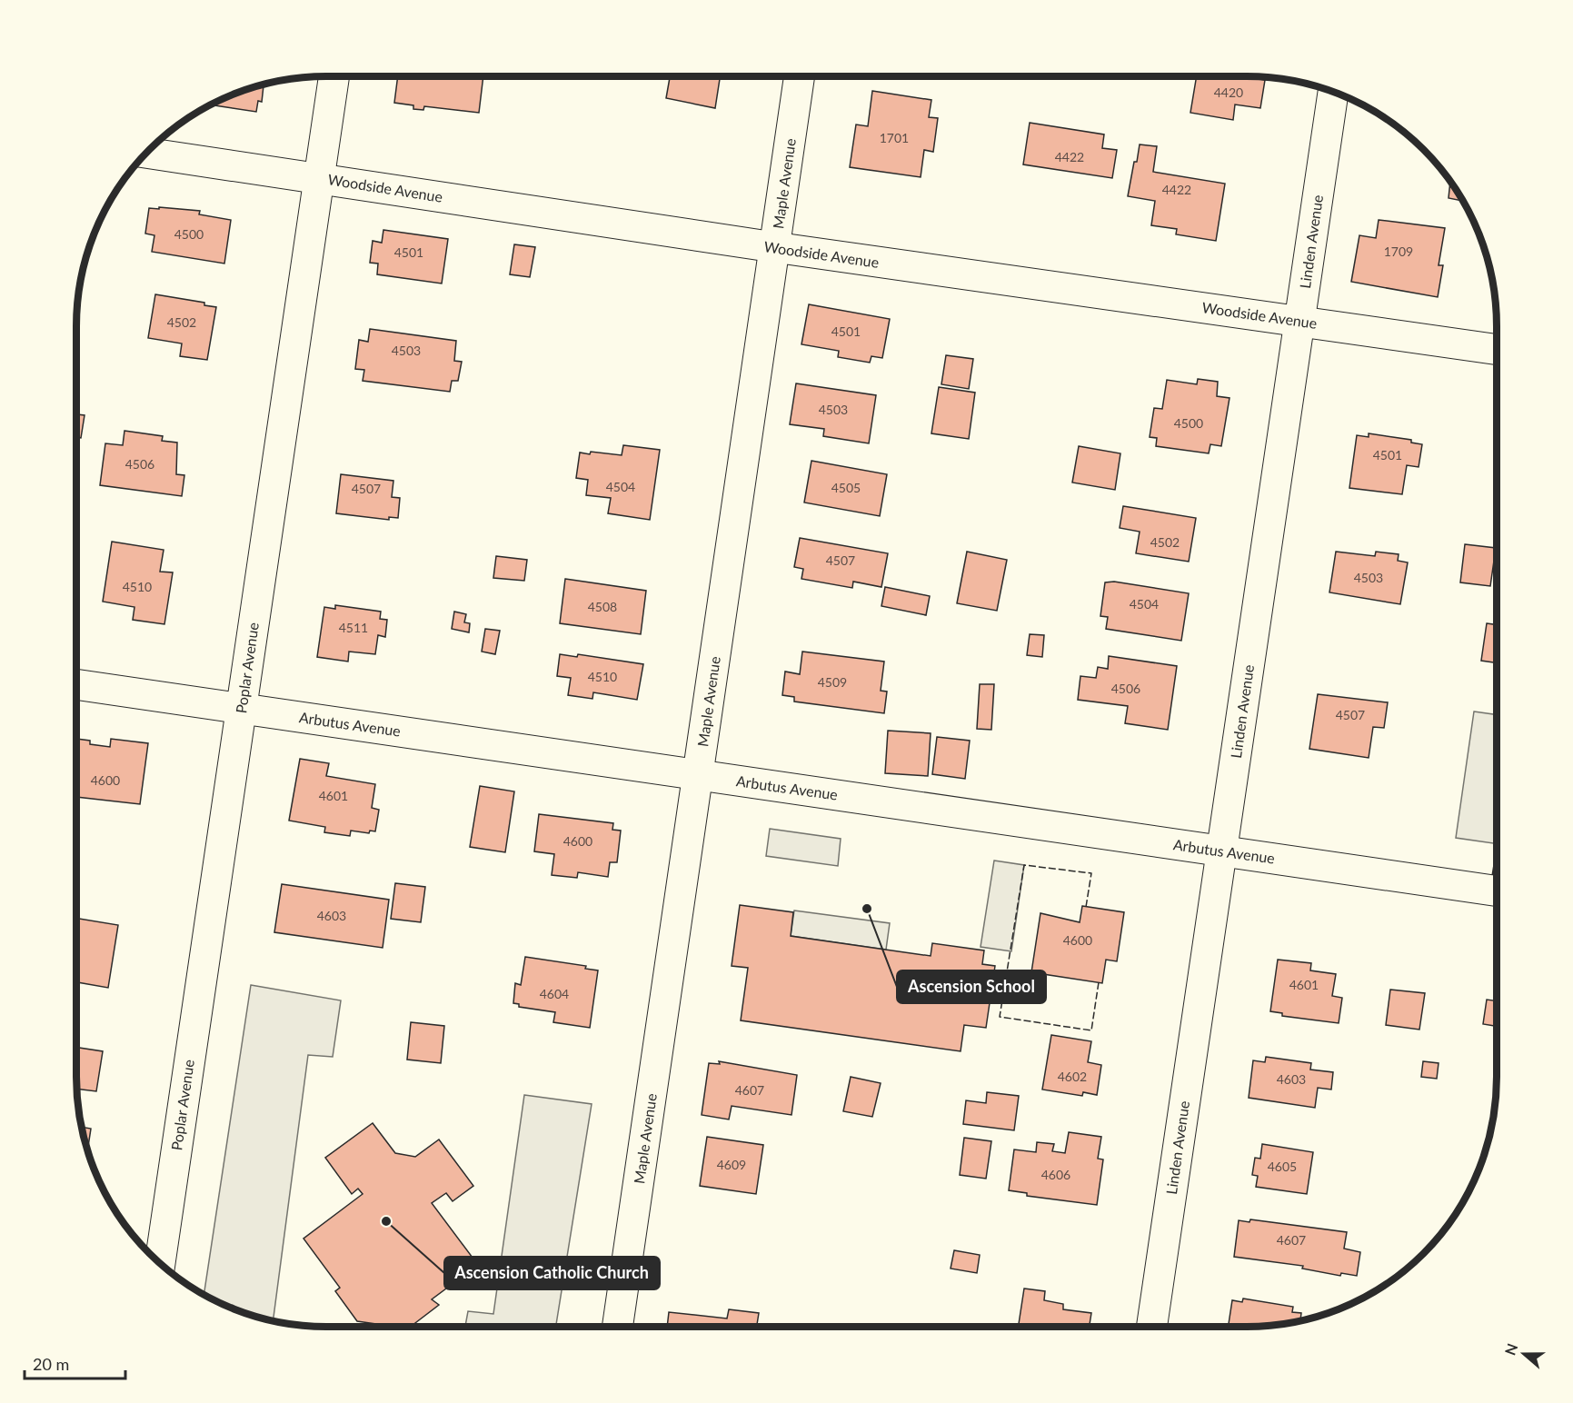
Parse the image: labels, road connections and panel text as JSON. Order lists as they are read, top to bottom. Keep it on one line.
{"streets":{"street":["Maple Avenue","Woodside Avenue","Linden Avenue","Poplar Avenue","Arbutus Avenue"]},"crossings":[["Maple Avenue","Woodside Avenue"],["Maple Avenue","Arbutus Avenue"],["Woodside Avenue","Linden Avenue"],["Woodside Avenue","Poplar Avenue"],["Linden Avenue","Arbutus Avenue"],["Poplar Avenue","Arbutus Avenue"]],"places":["Ascension School","Ascension Catholic Church"],"house_numbers":["4420","1701","4422","4422","4500","1709","4501","4502","4501","4503","4503","4500","4501","4506","4504","4505","4507","4502","4507","4503","4510","4504","4508","4511","4510","4509","4506","4507","4600","4601","4600","4603","4600","4601","4604","4602","4603","4607","4609","4605","4606","4607"],"scale_bar":"20 m","north":"left"}
